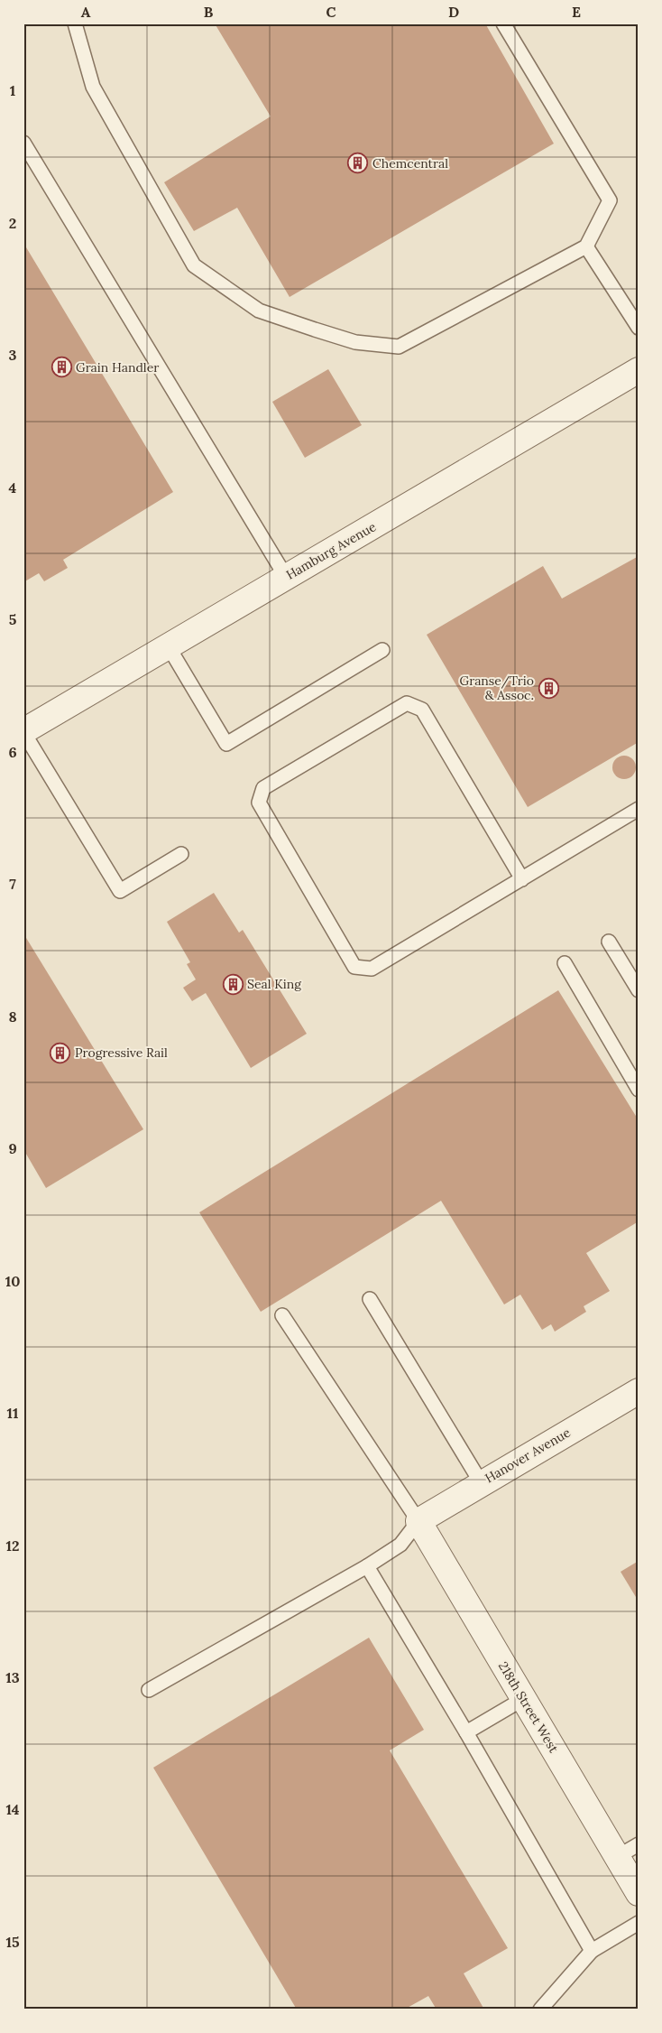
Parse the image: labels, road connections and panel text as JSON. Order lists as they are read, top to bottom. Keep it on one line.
{"streets":{"street":["Hamburg Avenue","Hanover Avenue","218th Street West"]},"crossings":[["Hanover Avenue","218th Street West"]],"places":{"building":["Chemcentral","Grain Handler","Granse/Trio & Assoc.","Seal King","Progressive Rail"]},"grid":{"columns":["A","B","C","D","E"],"rows":["1","2","3","4","5","6","7","8","9","10","11","12","13","14","15"]}}
